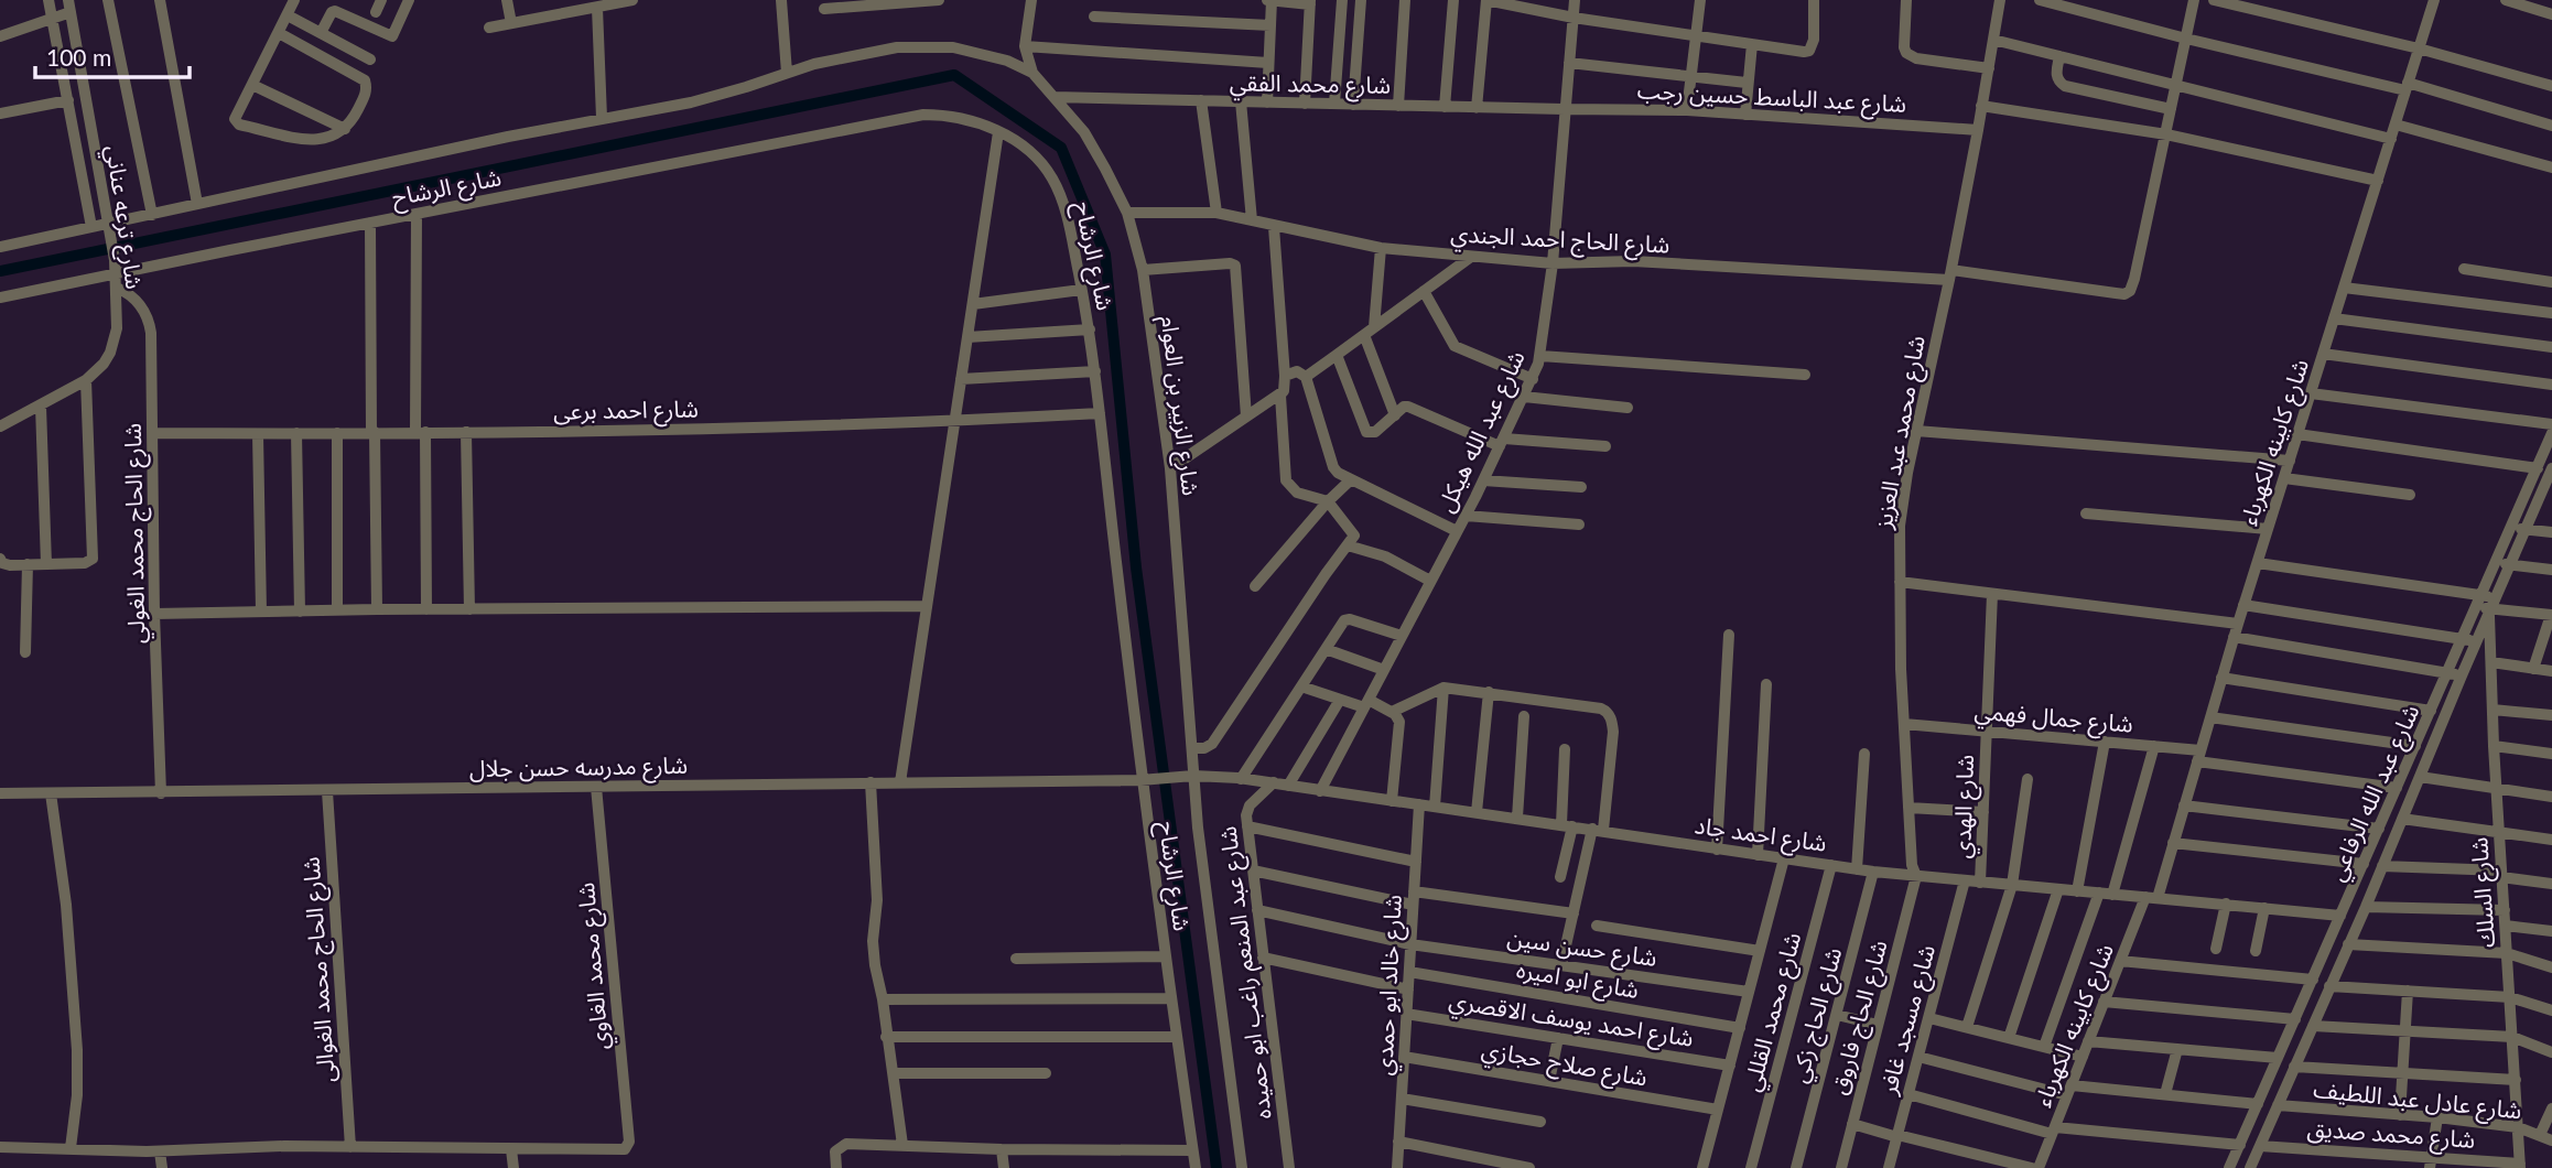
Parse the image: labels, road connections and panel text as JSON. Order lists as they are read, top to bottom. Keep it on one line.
{"streets":{"street":["شارع محمد الفقي","شارع عبد الباسط حسين رجب","شارع الرشاح","شارع ترعه عناني","شارع الحاج احمد الجندي","شارع الزبير بن العوام","شارع احمد برعى","شارع عبد الله هيكل","شارع محمد عبد العزيز","شارع كابينه الكهرباء","شارع الحاج محمد الغولي","شارع جمال فهمي","شارع مدرسه حسن جلال","شارع عبد الله الرفاعي","شارع الهدي","شارع احمد جاد","شارع السلك","شارع حسن سين","شارع محمد الغاوي","شارع الحاج محمد الغوالى","شارع عبد المنعم راغب ابو حميده","شارع ابو اميره","شارع خالد ابو حمدي","شارع محمد القللي","شارع الحاج زكي","شارع الحاج فاروق","شارع احمد يوسف الاقصري","شارع مسجد غافر","شارع صلاح حجازي","شارع عادل عبد اللطيف","شارع محمد صديق"]},"crossings":[["شارع محمد الفقي","شارع عبد الباسط حسين رجب"],["شارع محمد الفقي","شارع الزبير بن العوام"],["شارع محمد الفقي","شارع عبد الله هيكل"],["شارع عبد الباسط حسين رجب","شارع عبد الله هيكل"],["شارع عبد الباسط حسين رجب","شارع محمد عبد العزيز"],["شارع الرشاح","شارع ترعه عناني"],["شارع الرشاح","شارع الزبير بن العوام"],["شارع الرشاح","شارع احمد برعى"],["شارع الرشاح","شارع الحاج محمد الغولي"],["شارع الرشاح","شارع مدرسه حسن جلال"],["شارع ترعه عناني","شارع الحاج محمد الغولي"],["شارع الحاج احمد الجندي","شارع الزبير بن العوام"],["شارع الحاج احمد الجندي","شارع عبد الله هيكل"],["شارع الحاج احمد الجندي","شارع محمد عبد العزيز"],["شارع الزبير بن العوام","شارع احمد جاد"],["شارع احمد برعى","شارع الحاج محمد الغولي"],["شارع عبد الله هيكل","شارع احمد جاد"],["شارع محمد عبد العزيز","شارع جمال فهمي"],["شارع محمد عبد العزيز","شارع احمد جاد"],["شارع محمد عبد العزيز","شارع الحاج فاروق"],["شارع كابينه الكهرباء","شارع جمال فهمي"],["شارع كابينه الكهرباء","شارع احمد جاد"],["شارع الحاج محمد الغولي","شارع مدرسه حسن جلال"],["شارع جمال فهمي","شارع عبد الله الرفاعي"],["شارع جمال فهمي","شارع الهدي"],["شارع مدرسه حسن جلال","شارع احمد جاد"],["شارع مدرسه حسن جلال","شارع محمد الغاوي"],["شارع مدرسه حسن جلال","شارع الحاج محمد الغوالى"],["شارع عبد الله الرفاعي","شارع احمد جاد"],["شارع عبد الله الرفاعي","شارع السلك"],["شارع عبد الله الرفاعي","شارع عادل عبد اللطيف"],["شارع عبد الله الرفاعي","شارع محمد صديق"],["شارع الهدي","شارع احمد جاد"],["شارع احمد جاد","شارع عبد المنعم راغب ابو حميده"],["شارع احمد جاد","شارع خالد ابو حمدي"],["شارع احمد جاد","شارع محمد القللي"],["شارع احمد جاد","شارع الحاج زكي"],["شارع احمد جاد","شارع الحاج فاروق"],["شارع احمد جاد","شارع مسجد غافر"],["شارع السلك","شارع عادل عبد اللطيف"],["شارع السلك","شارع محمد صديق"],["شارع حسن سين","شارع عبد المنعم راغب ابو حميده"],["شارع حسن سين","شارع خالد ابو حمدي"],["شارع ابو اميره","شارع خالد ابو حمدي"],["شارع خالد ابو حمدي","شارع احمد يوسف الاقصري"],["شارع خالد ابو حمدي","شارع صلاح حجازي"]],"scale_bar":"100 m"}
